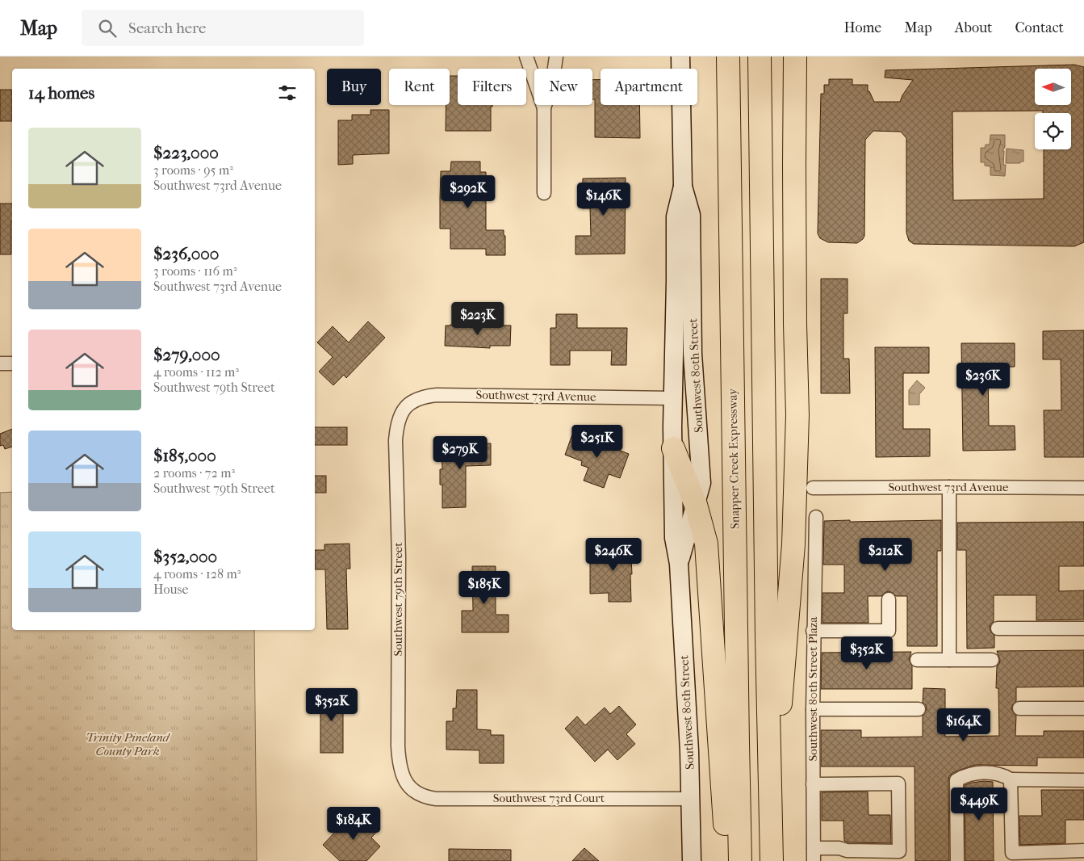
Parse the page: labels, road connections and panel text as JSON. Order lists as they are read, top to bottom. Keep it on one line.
{"streets":{"highway":["Snapper Creek Expressway"],"street":["Southwest 80th Street","Southwest 73rd Avenue","Southwest 79th Street","Southwest 80th Street Plaza","Southwest 73rd Court"]},"crossings":[["Southwest 80th Street","Southwest 73rd Avenue"],["Southwest 80th Street","Southwest 73rd Court"],["Southwest 73rd Avenue","Southwest 79th Street"],["Southwest 79th Street","Southwest 73rd Court"]],"parks":["Trinity Pineland County Park"],"north":"left","page":{"header":"Map","search":"Search here","nav":["Home","Map","About","Contact"],"chip":["Buy","Rent","Filters","New","Apartment"],"heading":"14 homes","list":[{"name":"$223,000","note":"3 rooms · 95 m² · Southwest 73rd Avenue"},{"name":"$236,000","note":"3 rooms · 116 m² · Southwest 73rd Avenue"},{"name":"$279,000","note":"4 rooms · 112 m² · Southwest 79th Street"},{"name":"$185,000","note":"2 rooms · 72 m² · Southwest 79th Street"},{"name":"$352,000","note":"4 rooms · 128 m² · House"}],"price":["$292K","$146K","$223K","$236K","$251K","$279K","$246K","$212K","$185K","$352K","$352K","$164K","$449K","$184K"]}}
